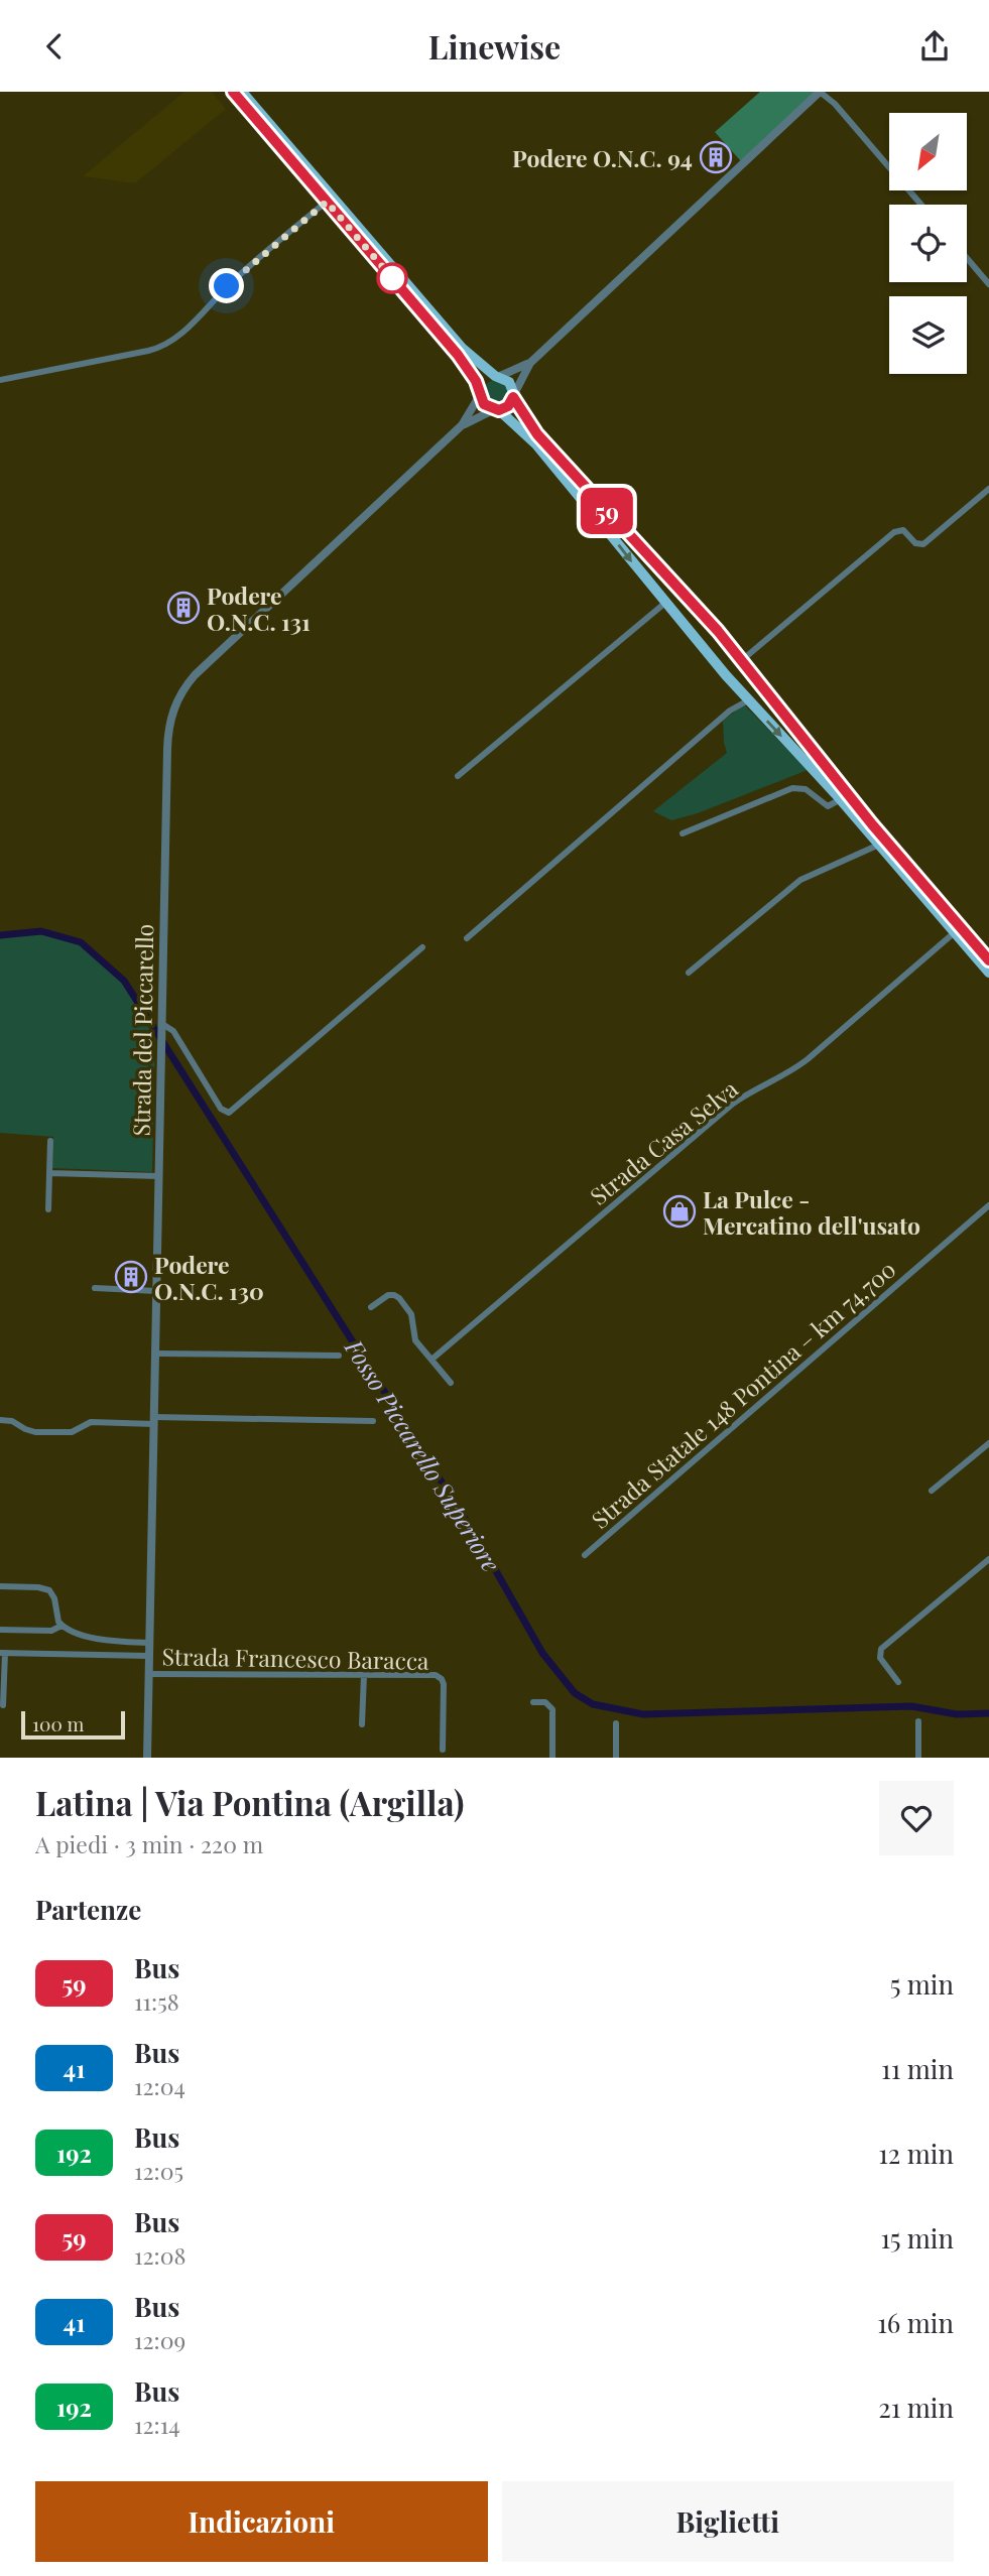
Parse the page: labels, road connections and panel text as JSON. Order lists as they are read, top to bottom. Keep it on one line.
{"streets":{"street":["Strada del Piccarello","Strada Casa Selva","Strada Statale 148 Pontina – km 74,700","Strada Francesco Baracca"]},"crossings":[["Strada del Piccarello","Strada Francesco Baracca"]],"water":["Fosso Piccarello Superiore"],"places":{"building":["Podere O.N.C. 94","Podere O.N.C. 131","Podere O.N.C. 130"],"shop":["La Pulce - Mercatino dell'usato"]},"lines":["bus line 59"],"scale_bar":"100 m","north":"bottom left","page":{"header":"Linewise","on_map":"59","scale":"100 m","heading":[["Latina | Via Pontina (Argilla)","A piedi · 3 min · 220 m"],"Partenze"],"list":[{"mark":"59","name":"Bus","note":"11:58","value":"5 min"},{"mark":"41","name":"Bus","note":"12:04","value":"11 min"},{"mark":"192","name":"Bus","note":"12:05","value":"12 min"},{"mark":"59","name":"Bus","note":"12:08","value":"15 min"},{"mark":"41","name":"Bus","note":"12:09","value":"16 min"},{"mark":"192","name":"Bus","note":"12:14","value":"21 min"}],"buttons":["Indicazioni","Biglietti"]}}
